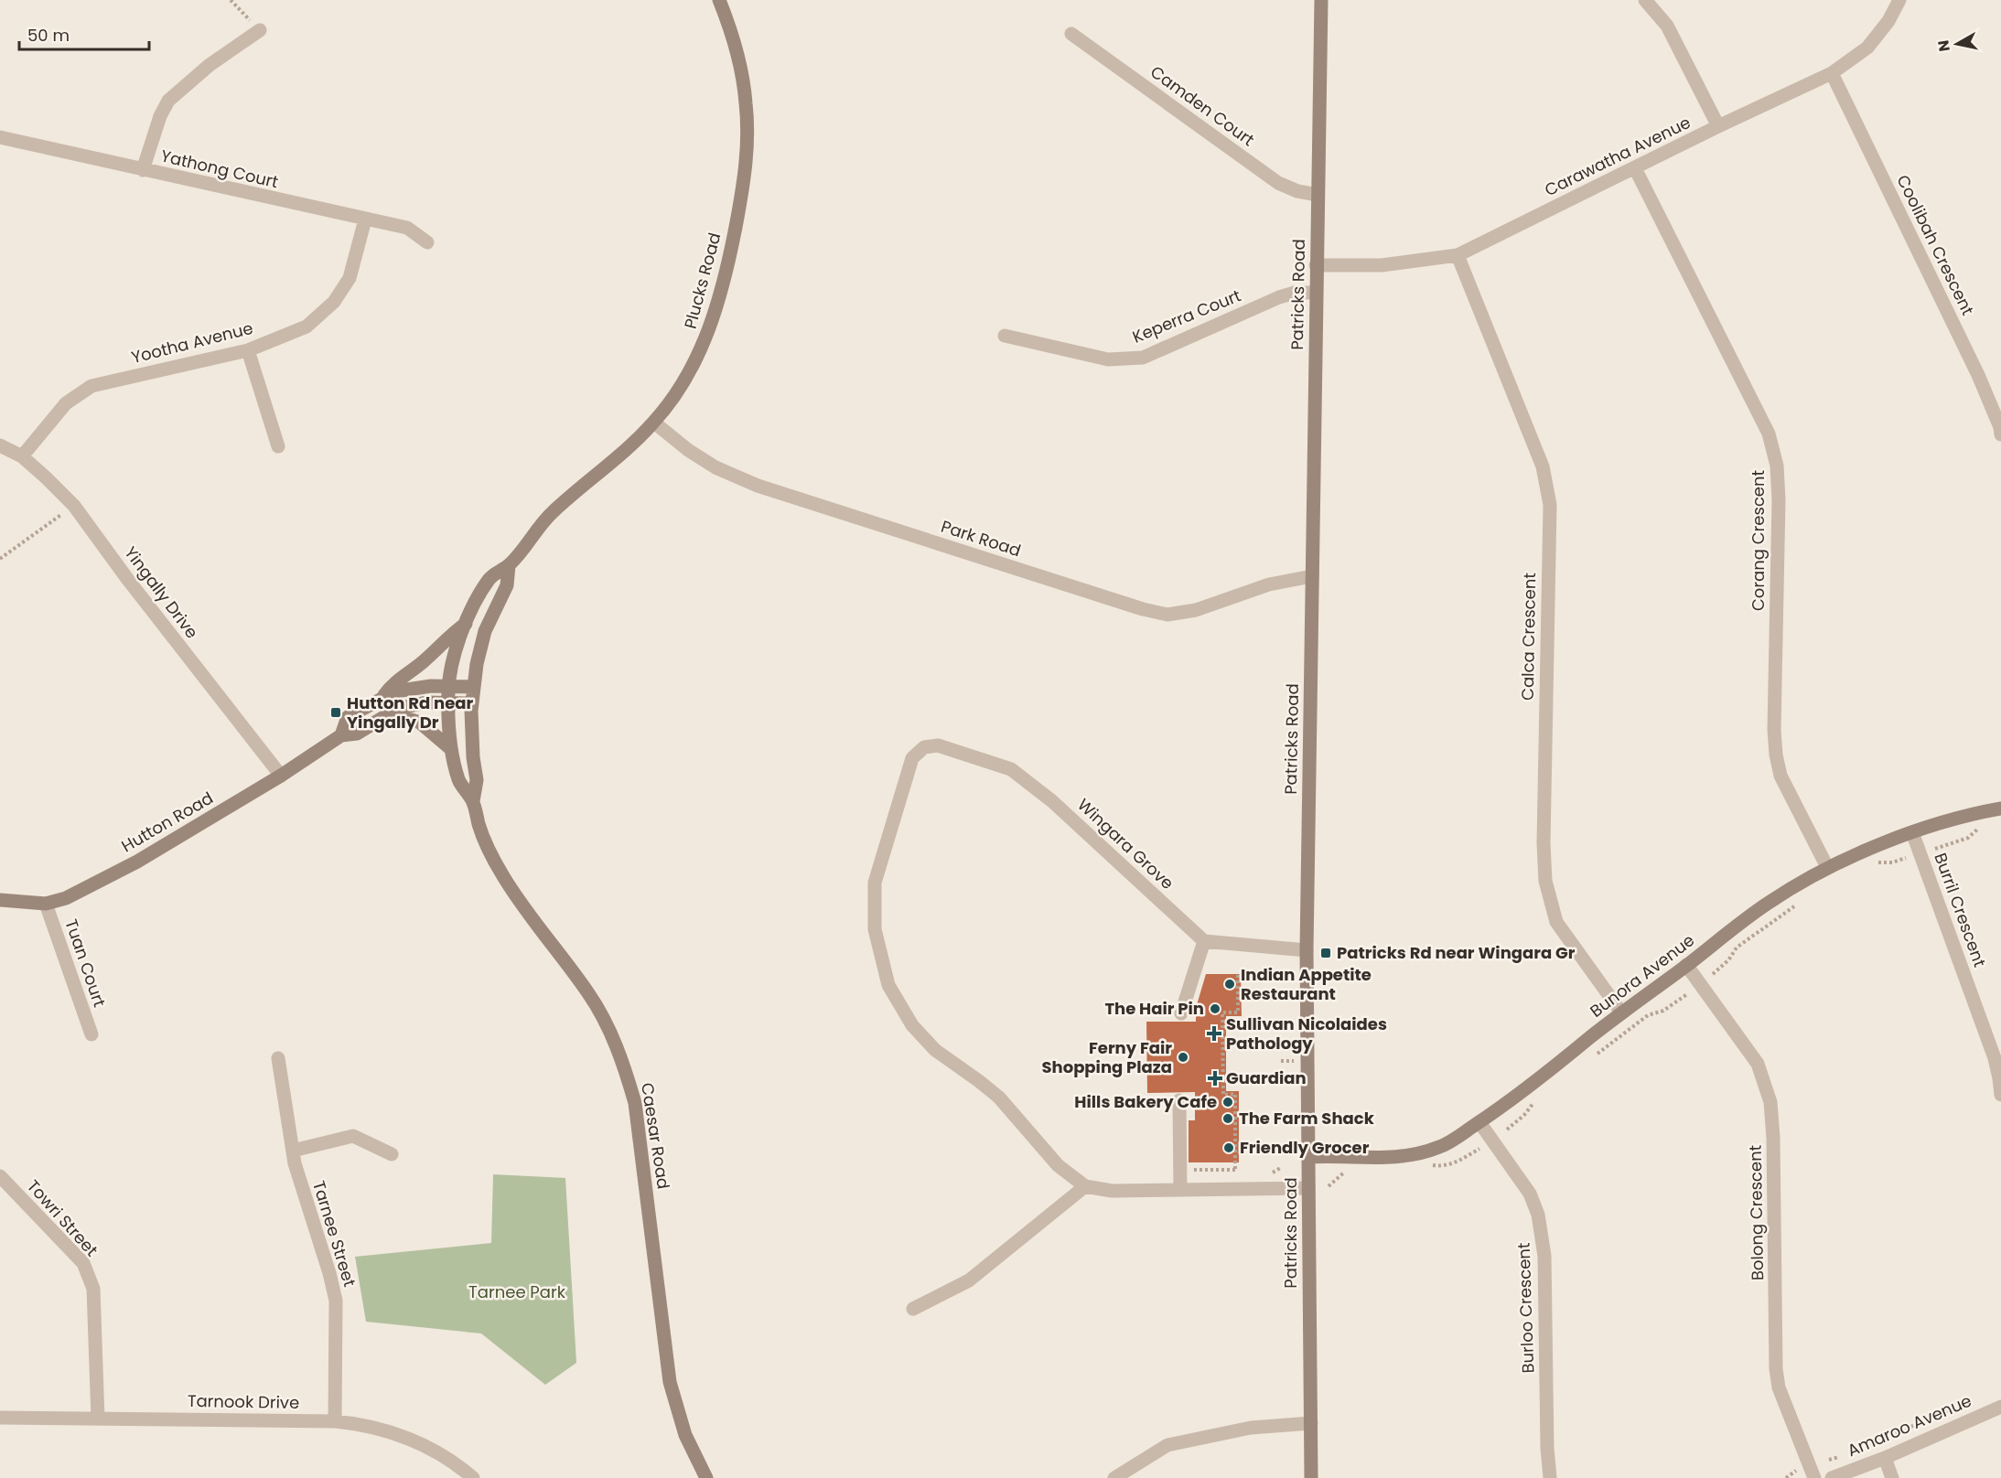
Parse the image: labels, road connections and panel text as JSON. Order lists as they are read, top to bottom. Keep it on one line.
{"streets":{"street":["Camden Court","Carawatha Avenue","Yathong Court","Coolibah Crescent","Plucks Road","Patricks Road","Keperra Court","Yootha Avenue","Park Road","Corang Crescent","Yingally Drive","Calca Crescent","Hutton Road","Wingara Grove","Burril Crescent","Tuan Court","Bunora Avenue","Caesar Road","Bolong Crescent","Towri Street","Tarnee Street","Burloo Crescent","Tarnook Drive","Amaroo Avenue"]},"crossings":[["Camden Court","Patricks Road"],["Carawatha Avenue","Coolibah Crescent"],["Carawatha Avenue","Patricks Road"],["Carawatha Avenue","Corang Crescent"],["Carawatha Avenue","Calca Crescent"],["Yathong Court","Yootha Avenue"],["Plucks Road","Park Road"],["Plucks Road","Hutton Road"],["Plucks Road","Caesar Road"],["Patricks Road","Keperra Court"],["Patricks Road","Park Road"],["Patricks Road","Bunora Avenue"],["Yootha Avenue","Yingally Drive"],["Corang Crescent","Bunora Avenue"],["Yingally Drive","Hutton Road"],["Calca Crescent","Bunora Avenue"],["Hutton Road","Tuan Court"],["Hutton Road","Caesar Road"],["Burril Crescent","Bunora Avenue"],["Bunora Avenue","Bolong Crescent"],["Bunora Avenue","Burloo Crescent"],["Towri Street","Tarnook Drive"],["Tarnee Street","Tarnook Drive"]],"parks":["Tarnee Park"],"places":{"transit":["Hutton Rd near Yingally Dr","Patricks Rd near Wingara Gr"],"other":["Indian Appetite Restaurant","The Hair Pin","Ferny Fair Shopping Plaza","Hills Bakery Cafe","The Farm Shack","Friendly Grocer"],"health":["Sullivan Nicolaides Pathology","Guardian"]},"scale_bar":"50 m","north":"left"}
